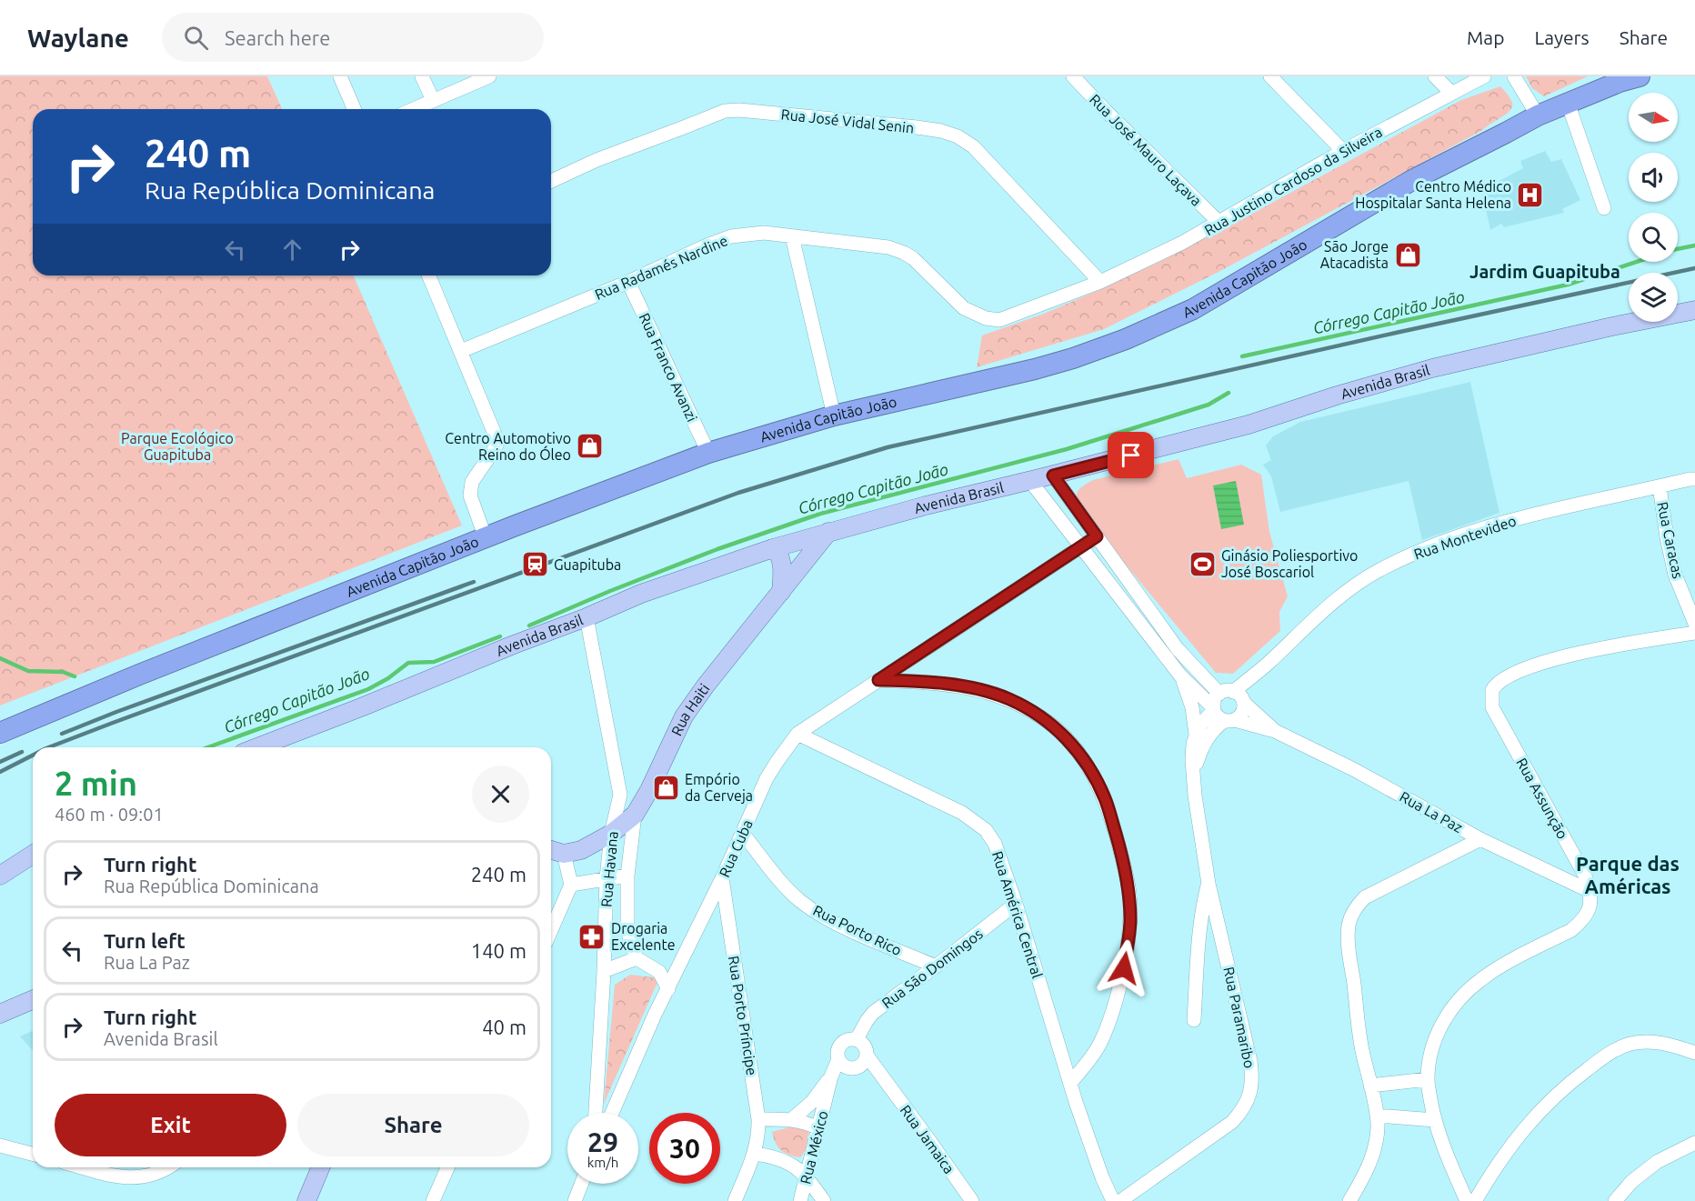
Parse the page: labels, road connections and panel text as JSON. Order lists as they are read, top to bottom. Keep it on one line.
{"streets":{"highway":["Avenida Capitão João"],"main road":["Avenida Brasil","Rua Haiti"],"street":["Rua José Vidal Senin","Rua José Mauro Laçava","Rua Justino Cardoso da Silveira","Rua Radamés Nardine","Rua Franco Avanzi","Rua Montevideo","Rua Caracas","Rua Assunção","Rua La Paz","Rua Cuba","Rua Havana","Rua América Central","Rua Porto Rico","Rua São Domingos","Rua Porto Príncipe","Rua Paramaribo","Rua Jamaica","Rua México"]},"crossings":[["Rua José Vidal Senin","Rua Justino Cardoso da Silveira"],["Rua José Vidal Senin","Rua Radamés Nardine"],["Rua José Mauro Laçava","Rua Justino Cardoso da Silveira"],["Rua Justino Cardoso da Silveira","Rua Radamés Nardine"],["Rua Radamés Nardine","Rua Franco Avanzi"],["Avenida Capitão João","Rua Franco Avanzi"],["Avenida Brasil","Rua Haiti"],["Avenida Brasil","Rua La Paz"],["Avenida Brasil","Rua Havana"],["Rua Montevideo","Rua Caracas"],["Rua Montevideo","Rua La Paz"],["Rua Montevideo","Rua Paramaribo"],["Rua Haiti","Rua Havana"],["Rua Assunção","Rua La Paz"],["Rua La Paz","Rua Paramaribo"],["Rua Cuba","Rua América Central"],["Rua Cuba","Rua Porto Rico"],["Rua Cuba","Rua Porto Príncipe"],["Rua América Central","Rua São Domingos"],["Rua Porto Rico","Rua São Domingos"],["Rua São Domingos","Rua Jamaica"],["Rua São Domingos","Rua México"],["Rua Jamaica","Rua México"]],"districts":["Jardim Guapituba","Parque das Américas"],"water":["Córrego Capitão João"],"parks":["Parque Ecológico Guapituba"],"places":{"hospital":["Centro Médico Hospitalar Santa Helena"],"shop":["São Jorge Atacadista","Centro Automotivo Reino do Óleo","Empório da Cerveja"],"sports":["Ginásio Poliesportivo José Boscariol"],"station":["Guapituba"],"pharmacy":["Drogaria Excelente"]},"north":"right","page":{"header":"Waylane","search":"Search here","nav":["Map","Layers","Share"],"turn":["240 m","Rua República Dominicana"],"heading":["2 min","460 m · 09:01"],"list":[{"name":"Turn right","note":"Rua República Dominicana","value":"240 m"},{"name":"Turn left","note":"Rua La Paz","value":"140 m"},{"name":"Turn right","note":"Avenida Brasil","value":"40 m"}],"buttons":["Exit","Share"],"speed":"29 km/h","limit":"30"}}
